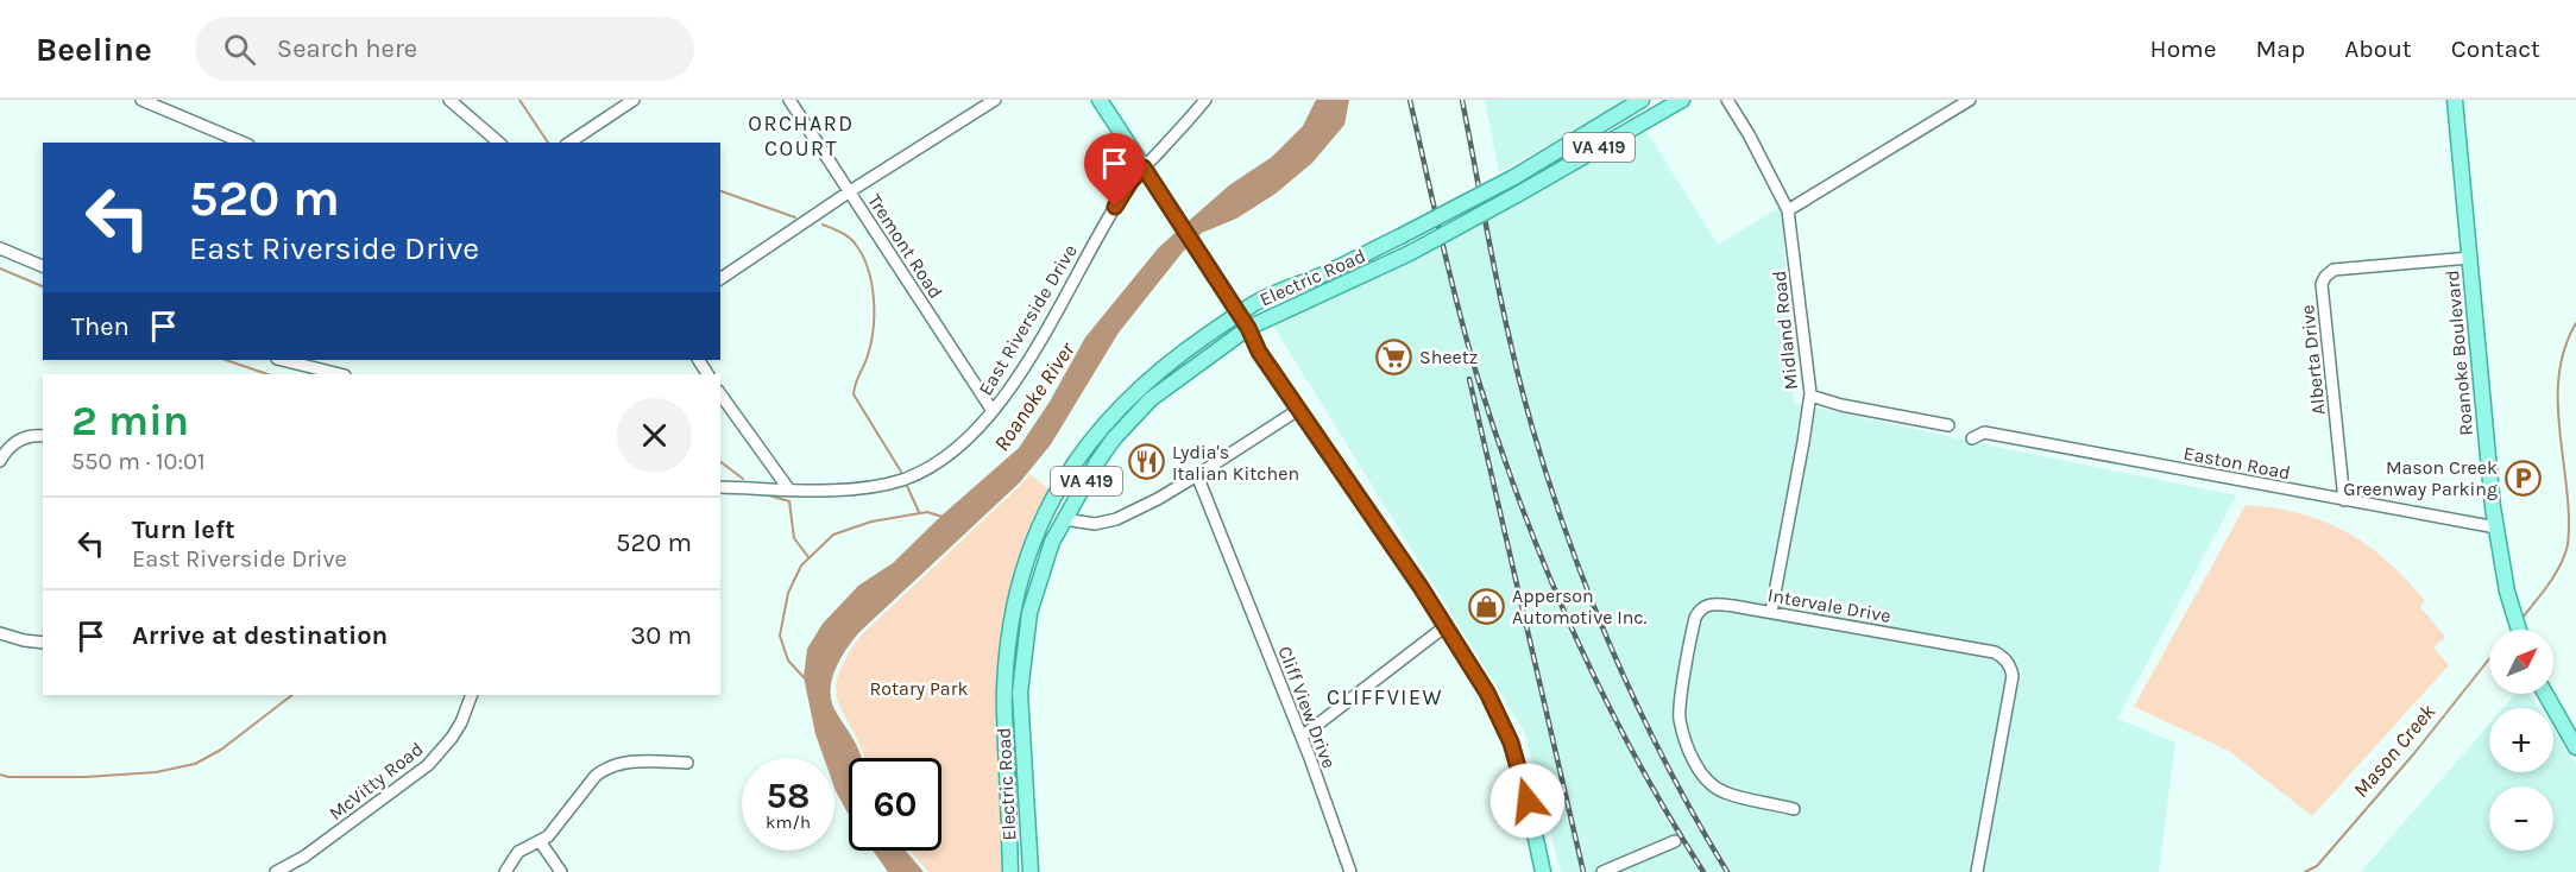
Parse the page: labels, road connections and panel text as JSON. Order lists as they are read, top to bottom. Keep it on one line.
{"streets":{"main road":["VA 419","Electric Road","Roanoke Boulevard"],"street":["Tremont Road","East Riverside Drive","Midland Road","Alberta Drive","Easton Road","Intervale Drive","Cliff View Drive","McVitty Road"]},"crossings":[["Tremont Road","East Riverside Drive"],["Midland Road","Intervale Drive"],["Roanoke Boulevard","Alberta Drive"],["Roanoke Boulevard","Easton Road"],["Alberta Drive","Easton Road"]],"districts":["ORCHARD COURT","CLIFFVIEW"],"water":["Roanoke River","Mason Creek"],"parks":["Rotary Park"],"places":{"supermarket":["Sheetz"],"restaurant":["Lydia's Italian Kitchen"],"parking":["Mason Creek Greenway Parking"],"shop":["Apperson Automotive Inc."]},"north":"top right","page":{"header":"Beeline","search":"Search here","nav":["Home","Map","About","Contact"],"turn":["520 m","East Riverside Drive"],"then":"Then","heading":["2 min","550 m · 10:01"],"list":[{"name":"Turn left","note":"East Riverside Drive","value":"520 m"},{"name":"Arrive at destination","value":"30 m"}],"map_buttons":["+","−"],"speed":"58 km/h","limit":"60"}}
